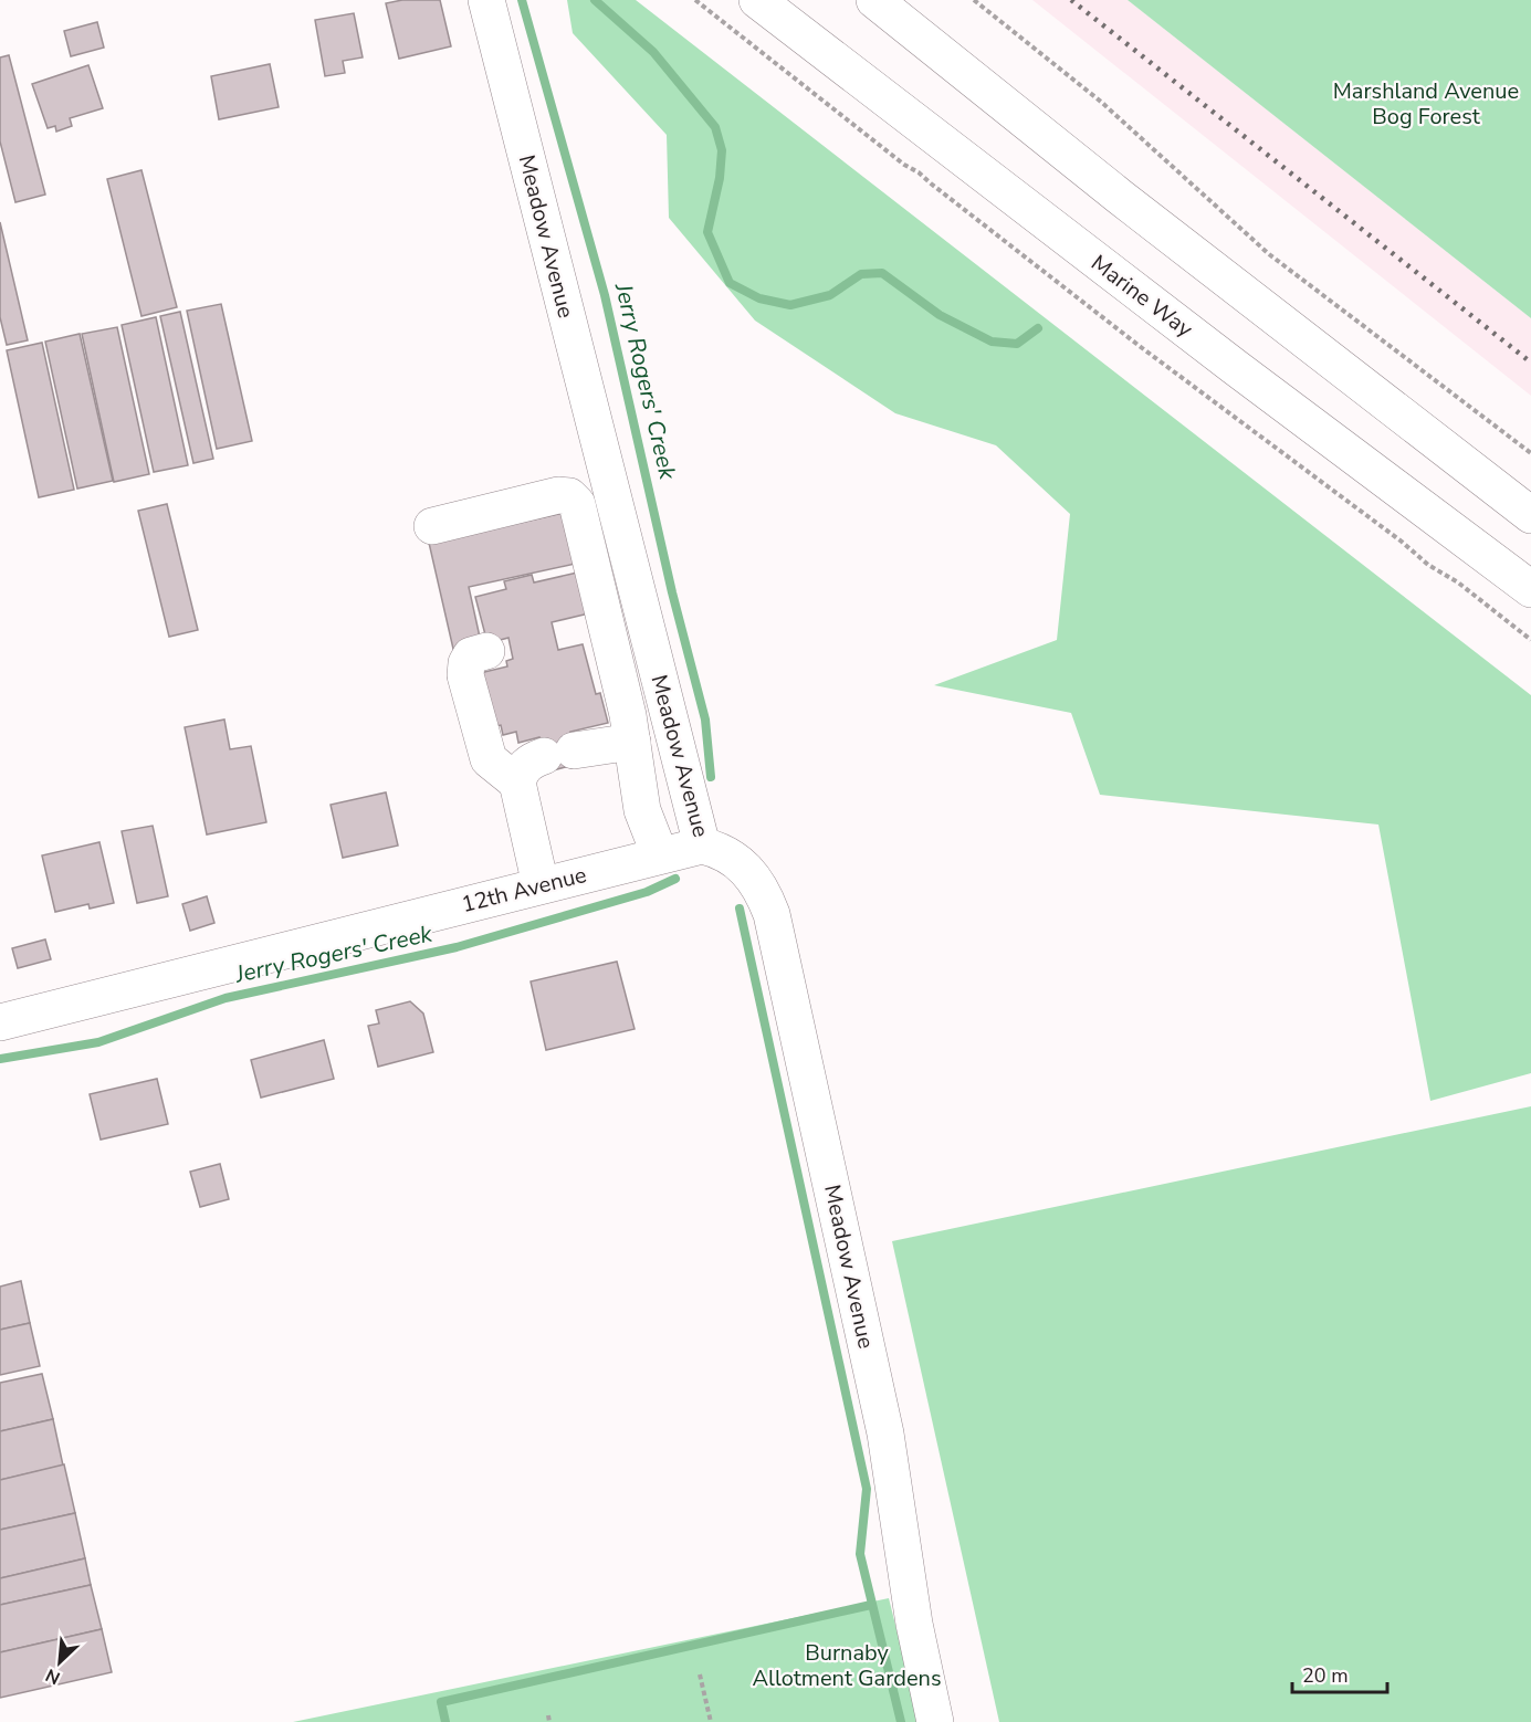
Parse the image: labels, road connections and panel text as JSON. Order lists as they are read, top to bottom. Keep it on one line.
{"streets":{"street":["Meadow Avenue","Marine Way","12th Avenue"]},"crossings":[["Meadow Avenue","12th Avenue"]],"water":["Jerry Rogers' Creek"],"parks":["Marshland Avenue Bog Forest","Burnaby Allotment Gardens"],"scale_bar":"20 m","north":"bottom left"}
